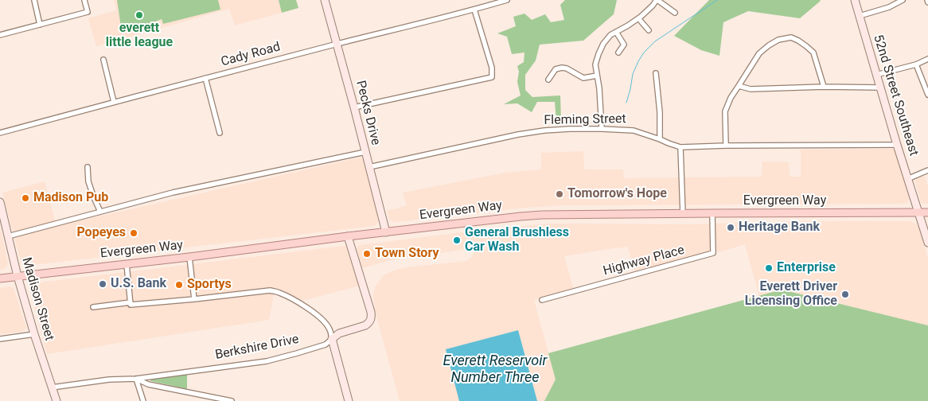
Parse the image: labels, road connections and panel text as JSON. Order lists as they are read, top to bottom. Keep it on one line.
{"streets":{"main road":["Evergreen Way"],"street":["Cady Road","52nd Street Southeast","Pecks Drive","Fleming Street","Highway Place","Madison Street","Berkshire Drive"]},"crossings":[["Cady Road","Pecks Drive"],["52nd Street Southeast","Fleming Street"],["52nd Street Southeast","Evergreen Way"],["Pecks Drive","Fleming Street"],["Pecks Drive","Evergreen Way"],["Evergreen Way","Highway Place"],["Evergreen Way","Madison Street"],["Evergreen Way","Berkshire Drive"],["Madison Street","Berkshire Drive"]],"water":["Everett Reservoir Number Three"],"places":["everett little league","Tomorrow's Hope","Madison Pub","Heritage Bank","Popeyes","General Brushless Car Wash","Town Story","Enterprise","U.S. Bank","Sportys","Everett Driver Licensing Office"]}
